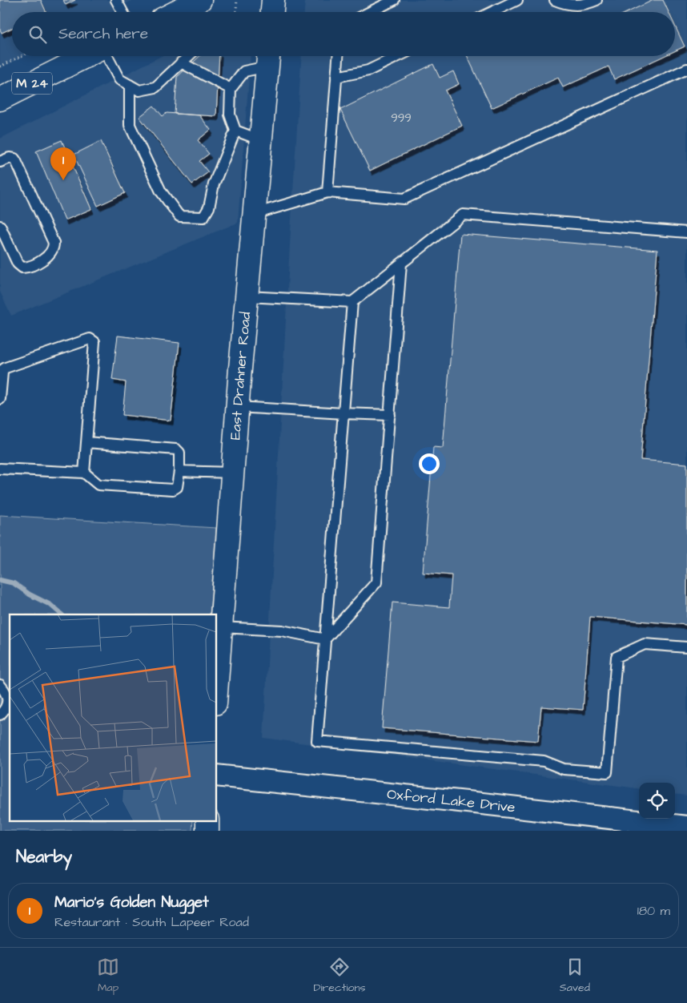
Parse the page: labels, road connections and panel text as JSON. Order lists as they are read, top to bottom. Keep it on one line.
{"streets":{"street":["M 24","East Drahner Road","Oxford Lake Drive"]},"house_numbers":["999"],"page":{"search":"Search here","pins":"1","heading":"Nearby","list":[{"mark":"1","name":"Mario's Golden Nugget","note":"Restaurant · South Lapeer Road","value":"180 m"}],"nav":["Map","Directions","Saved"]}}
